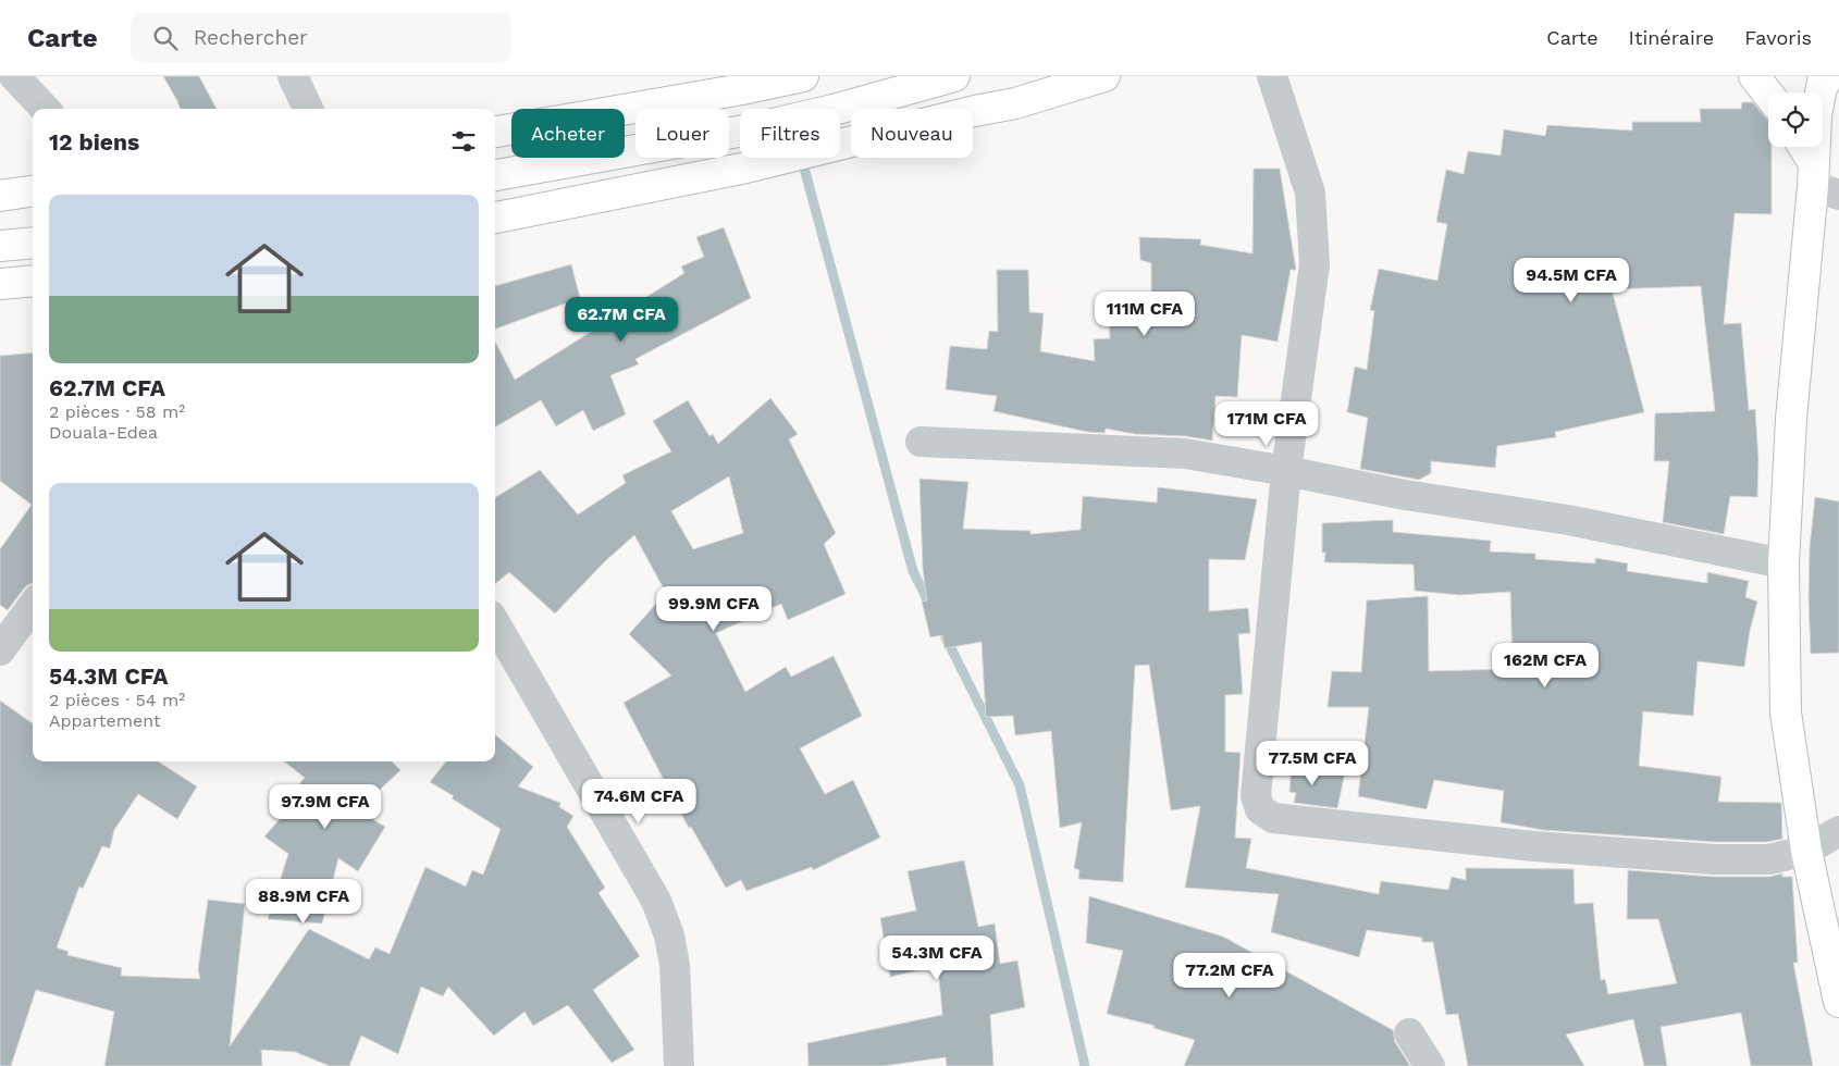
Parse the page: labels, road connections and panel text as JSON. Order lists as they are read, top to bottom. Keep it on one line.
{"page":{"header":"Carte","search":"Rechercher","nav":["Carte","Itinéraire","Favoris"],"chip":["Acheter","Louer","Filtres","Nouveau"],"heading":"12 biens","list":[{"name":"62.7M CFA","note":"2 pièces · 58 m² · Douala-Edea"},{"name":"54.3M CFA","note":"2 pièces · 54 m² · Appartement"}],"price":["94.5M CFA","111M CFA","62.7M CFA","171M CFA","99.9M CFA","162M CFA","77.5M CFA","74.6M CFA","97.9M CFA","88.9M CFA","54.3M CFA","77.2M CFA"]}}
